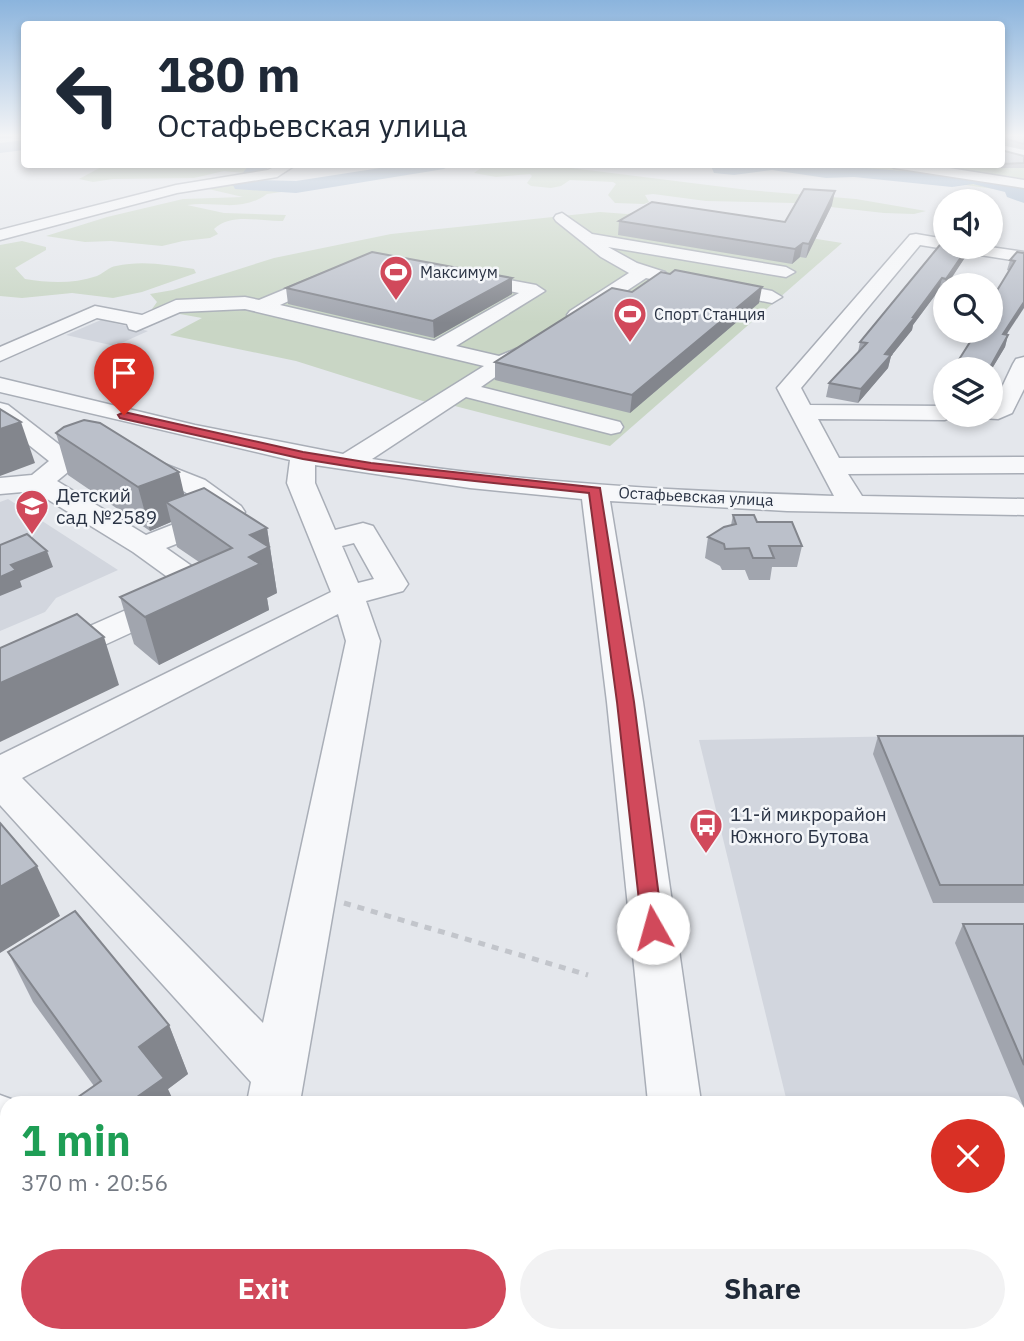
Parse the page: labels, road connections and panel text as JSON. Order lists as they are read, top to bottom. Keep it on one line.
{"streets":{"street":["Остафьевская улица"]},"places":{"sports":["Максимум","Спорт Станция"],"school or university":["Детский сад №2589"],"bus stop":["11-й микрорайон Южного Бутова"]},"page":{"turn":["180 m","Остафьевская улица"],"heading":["1 min","370 m · 20:56"],"buttons":["Exit","Share"]}}
